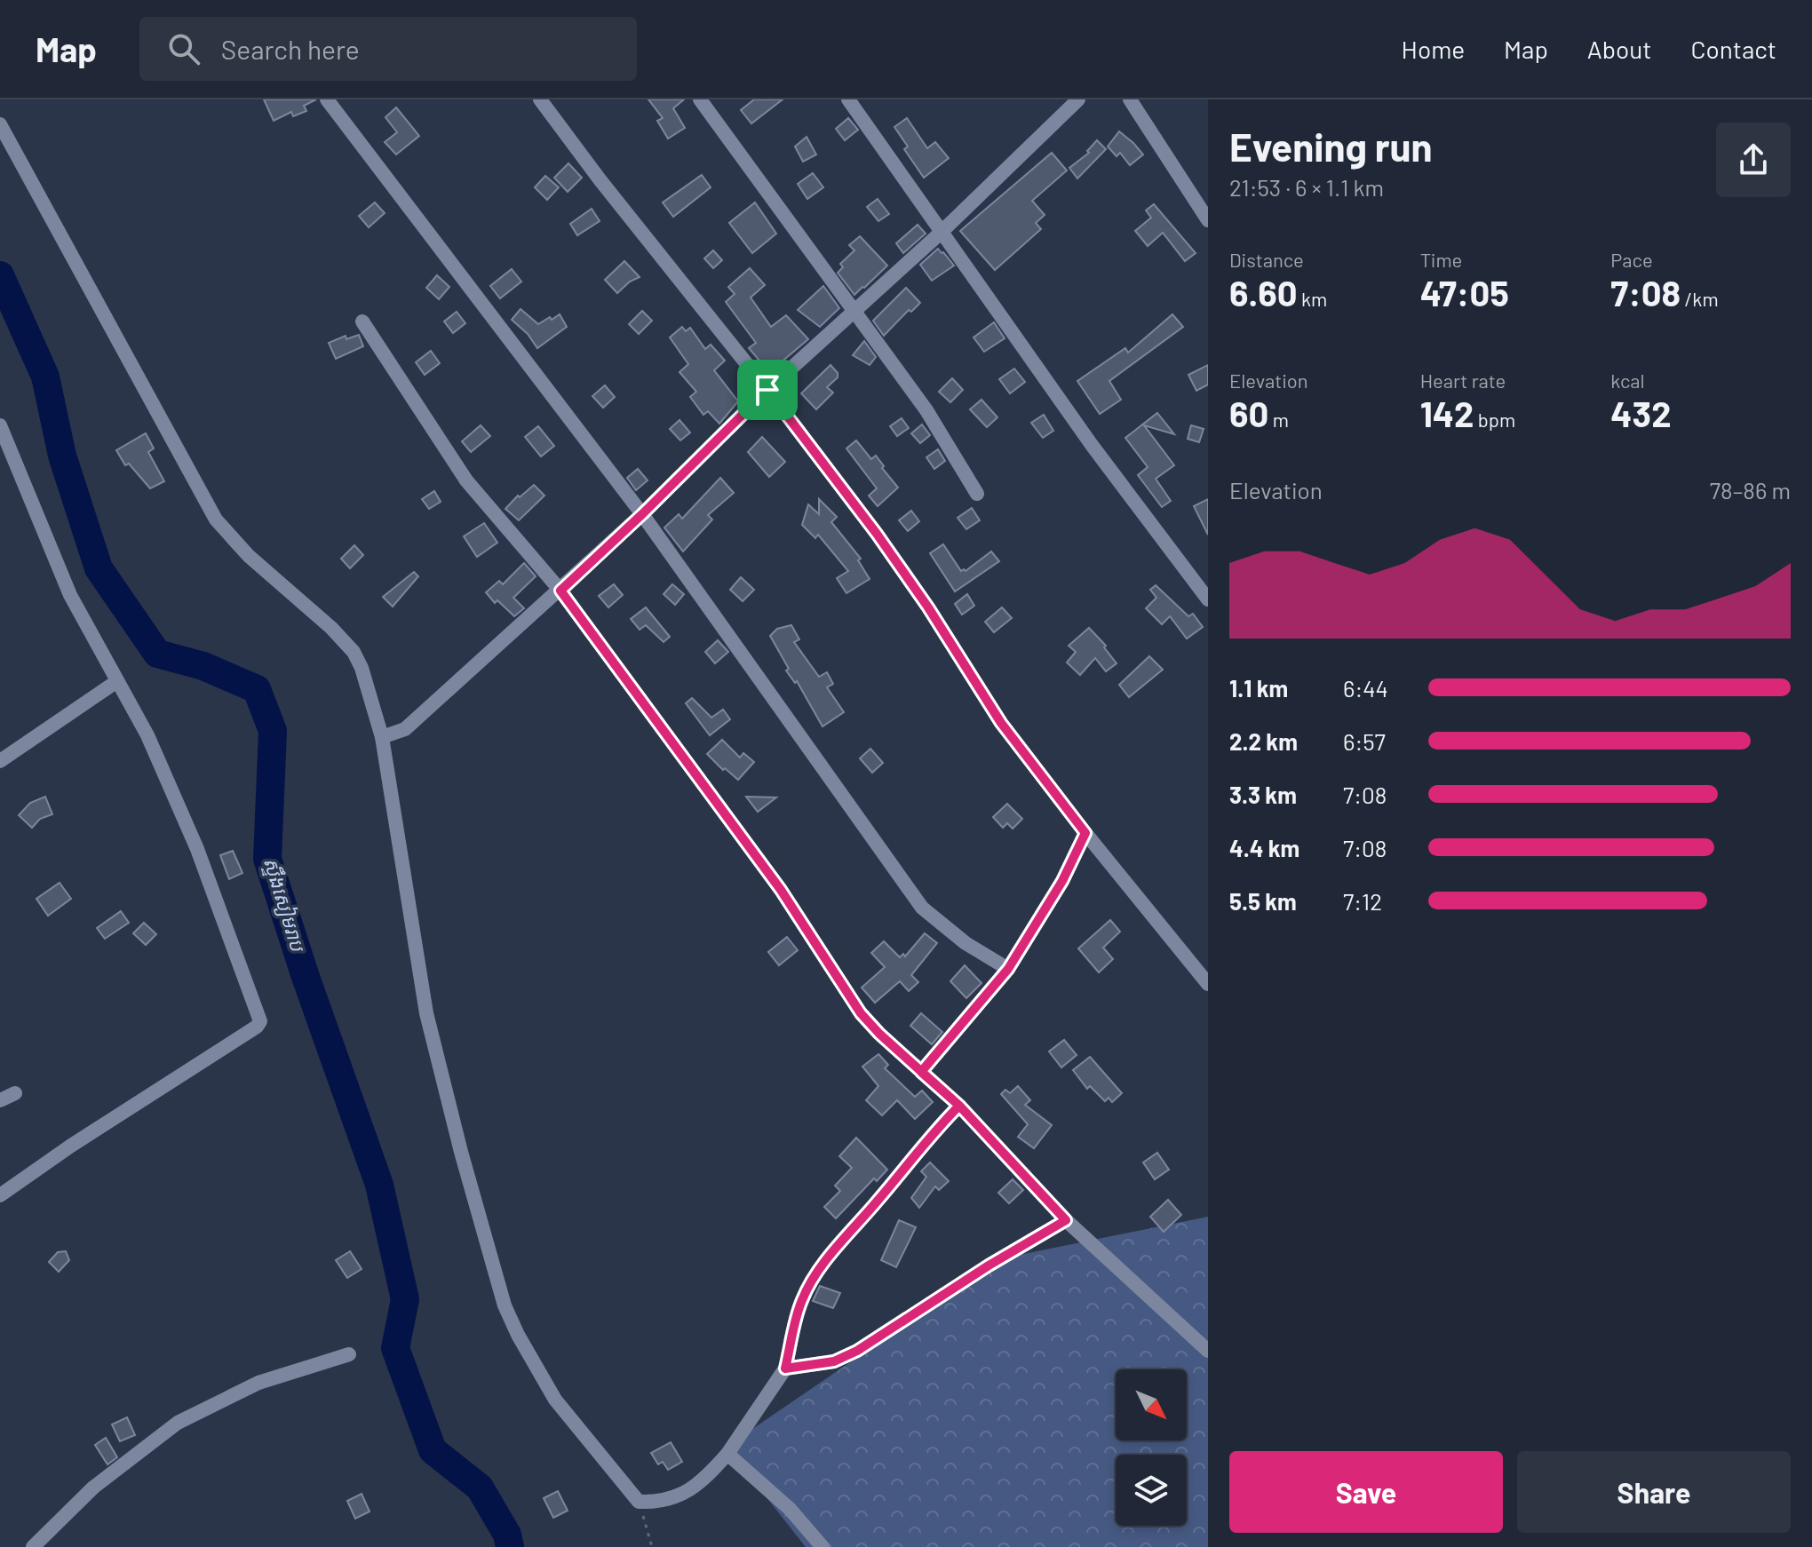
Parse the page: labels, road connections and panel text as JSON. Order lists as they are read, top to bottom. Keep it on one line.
{"water":["ស្ទឹងសៀមរាប"],"north":"bottom right","page":{"header":"Map","search":"Search here","nav":["Home","Map","About","Contact"],"heading":["Evening run","21:53 · 6 × 1.1 km"],"stats":[["Distance","6.60 km"],["Time","47:05"],["Pace","7:08 /km"],["Elevation","60 m"],["Heart rate","142 bpm"],["kcal","432"]],"chart":["Elevation","78–86 m"],"list":[{"name":"1.1 km","note":"6:44"},{"name":"2.2 km","note":"6:57"},{"name":"3.3 km","note":"7:08"},{"name":"4.4 km","note":"7:08"},{"name":"5.5 km","note":"7:12"}],"buttons":["Save","Share"]}}
